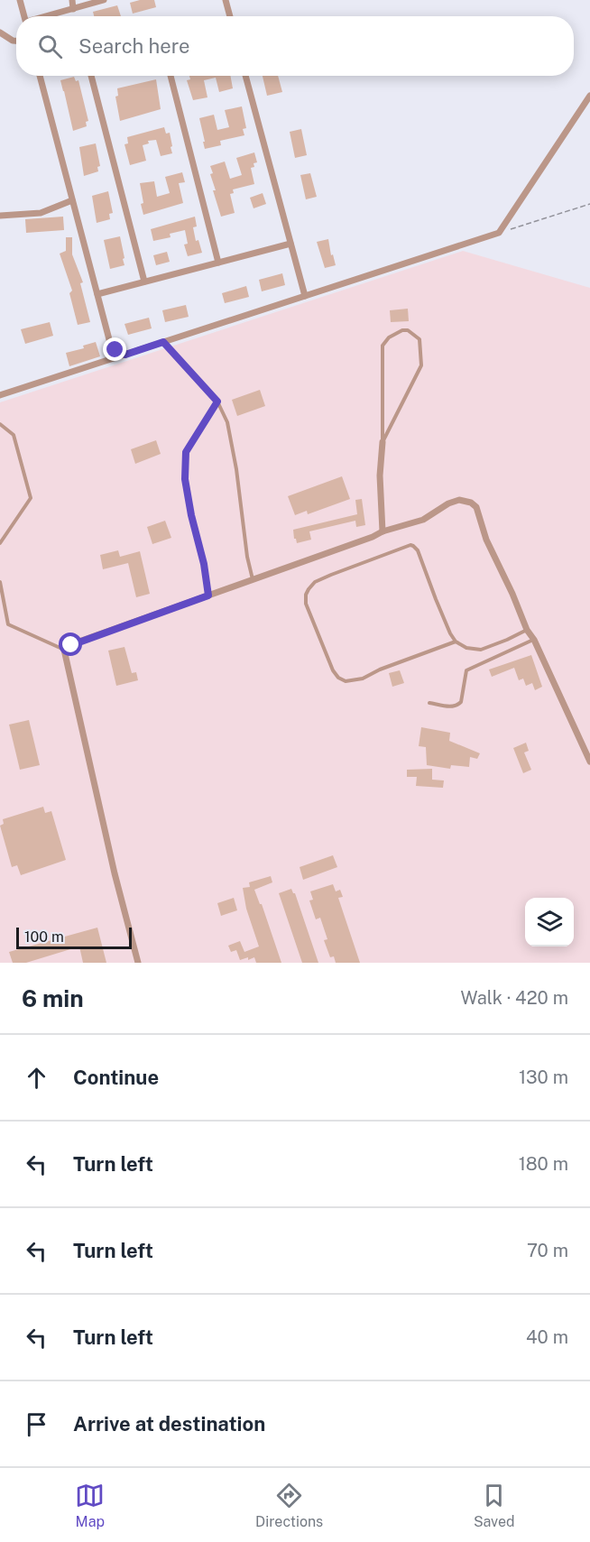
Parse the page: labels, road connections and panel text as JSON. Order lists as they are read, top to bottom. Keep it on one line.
{"scale_bar":"100 m","page":{"search":"Search here","scale":"100 m","heading":["6 min","Walk · 420 m"],"list":[["Continue","130 m"],["Turn left","180 m"],["Turn left","70 m"],["Turn left","40 m"],"Arrive at destination"],"nav":["Map","Directions","Saved"]}}
